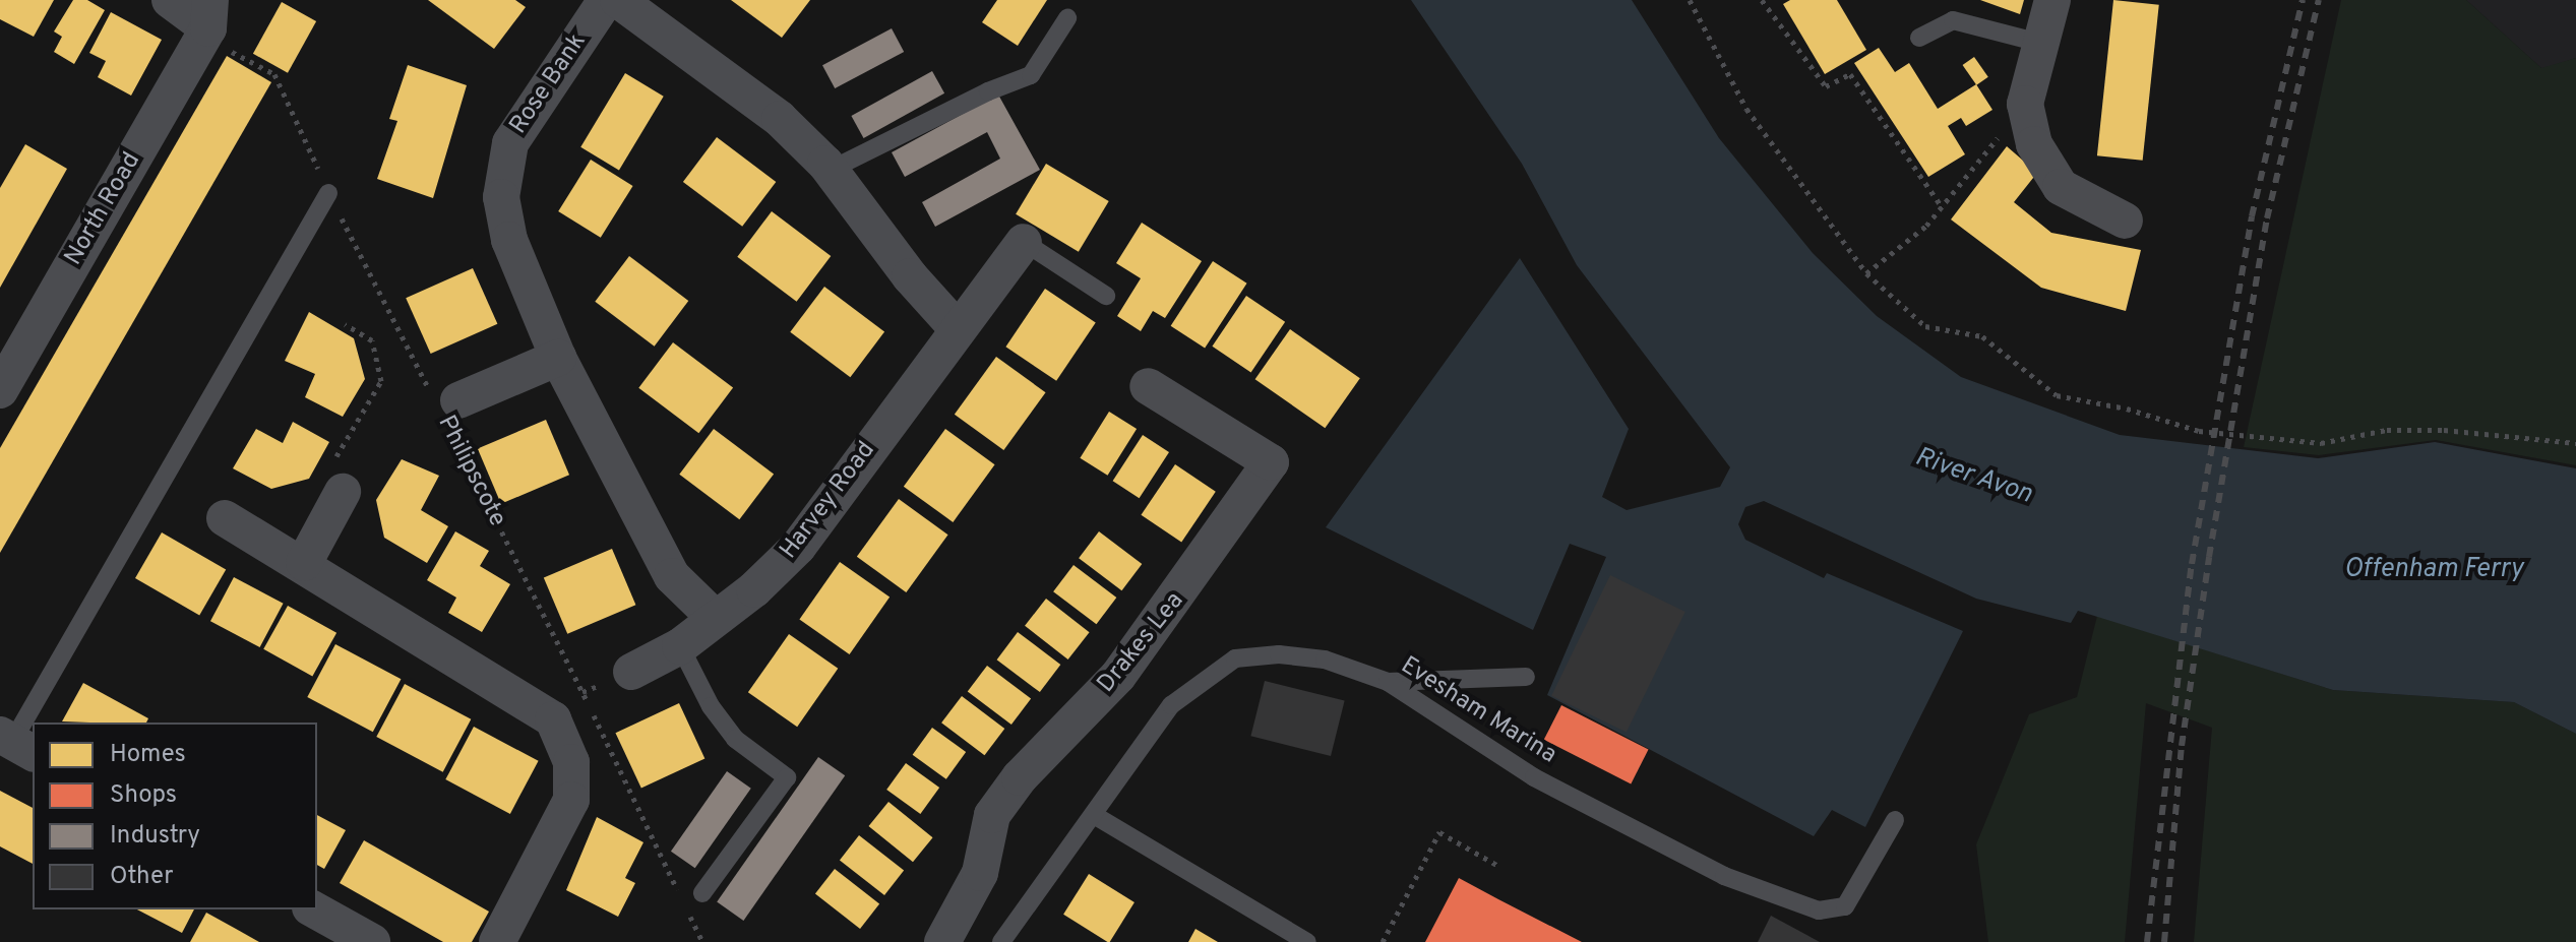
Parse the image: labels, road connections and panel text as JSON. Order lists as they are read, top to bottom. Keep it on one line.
{"streets":{"street":["Rose Bank","North Road","Harvey Road","Drakes Lea"],"lane":["Evesham Marina"],"path":["Philipscote"]},"crossings":[["Rose Bank","Harvey Road"],["North Road","Philipscote"]],"water":["River Avon","Offenham Ferry"],"legend":["Homes","Shops","Industry","Other"]}
